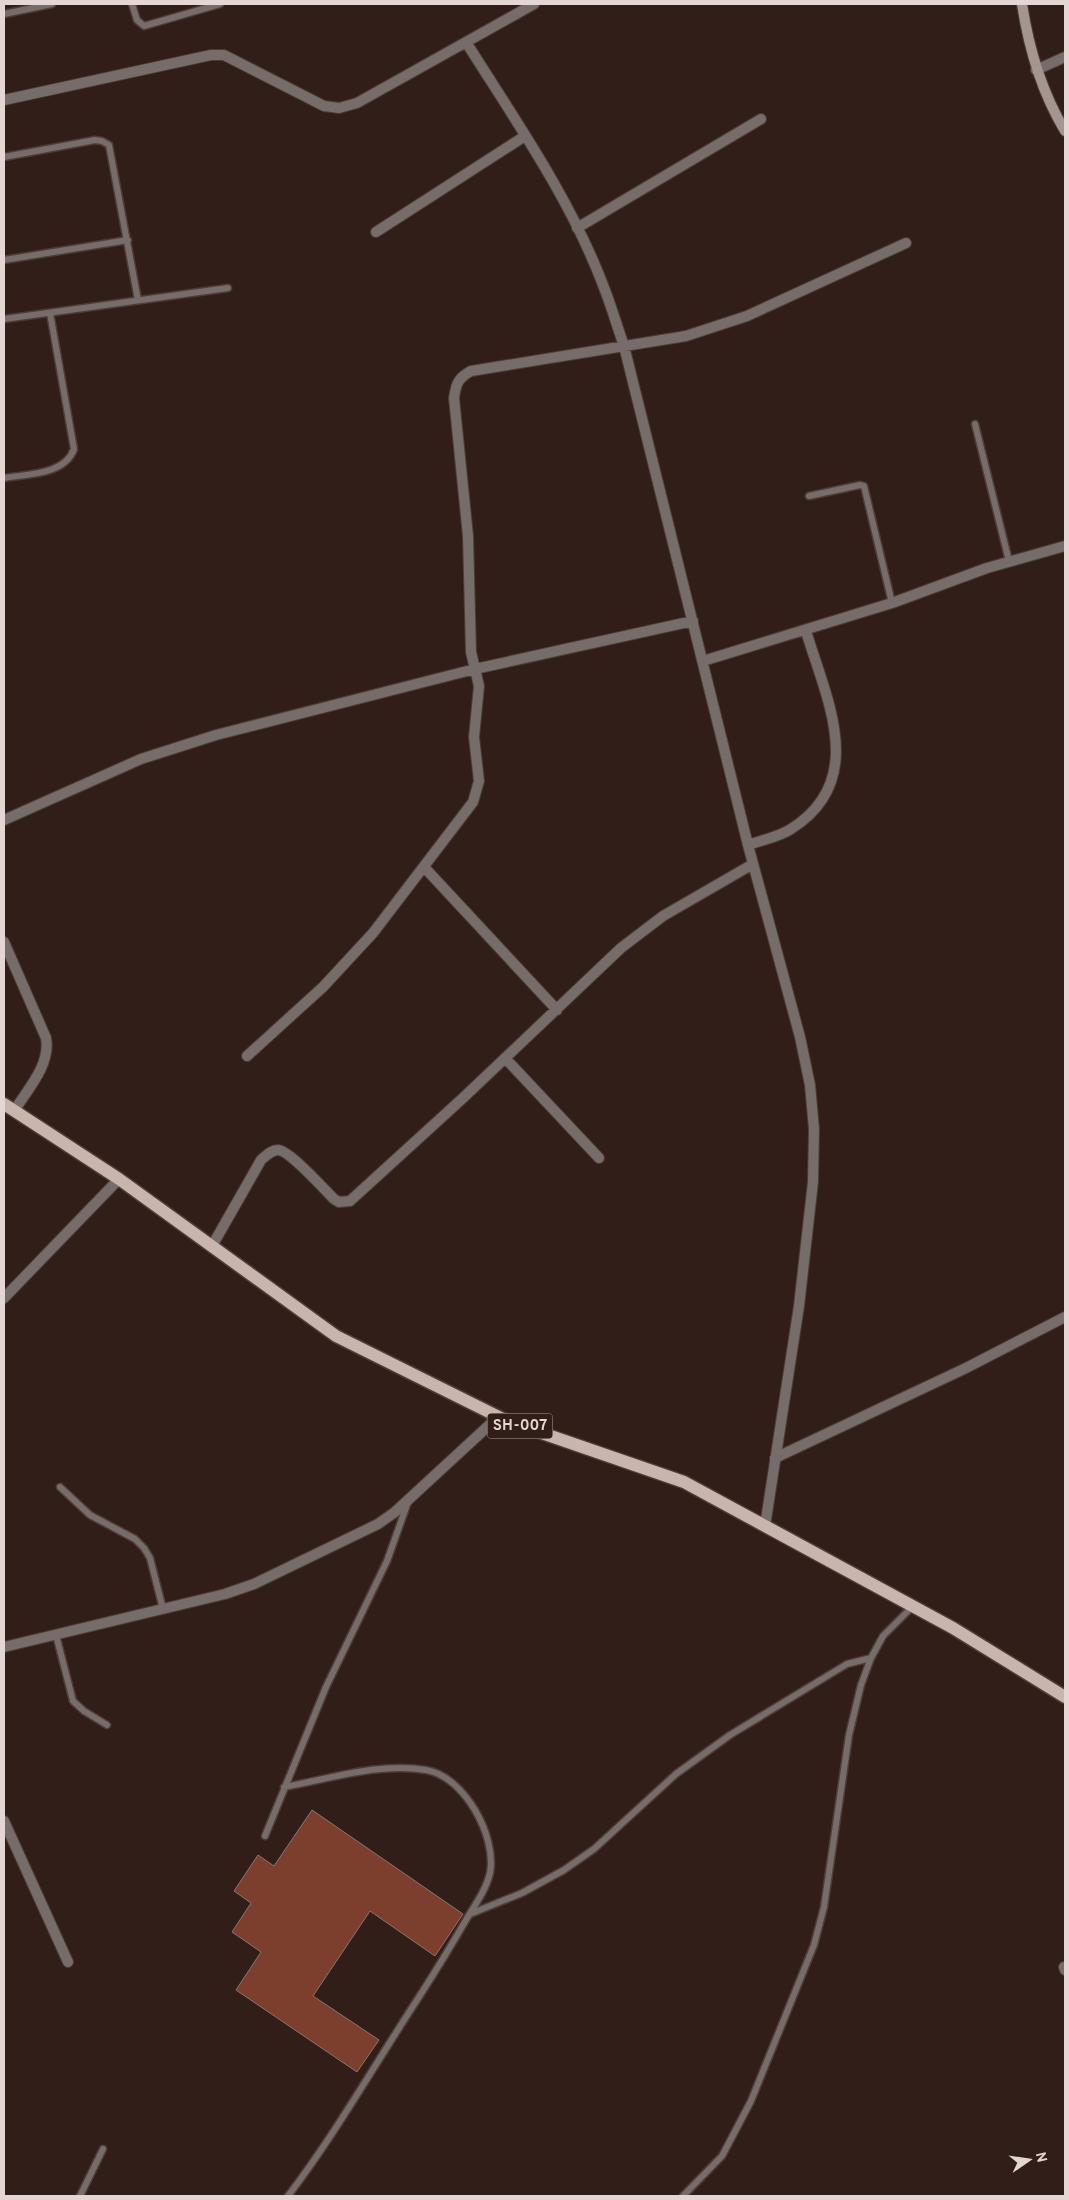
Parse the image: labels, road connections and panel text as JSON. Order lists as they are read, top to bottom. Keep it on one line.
{"streets":{"main road":["SH-007"]},"north":"right"}
